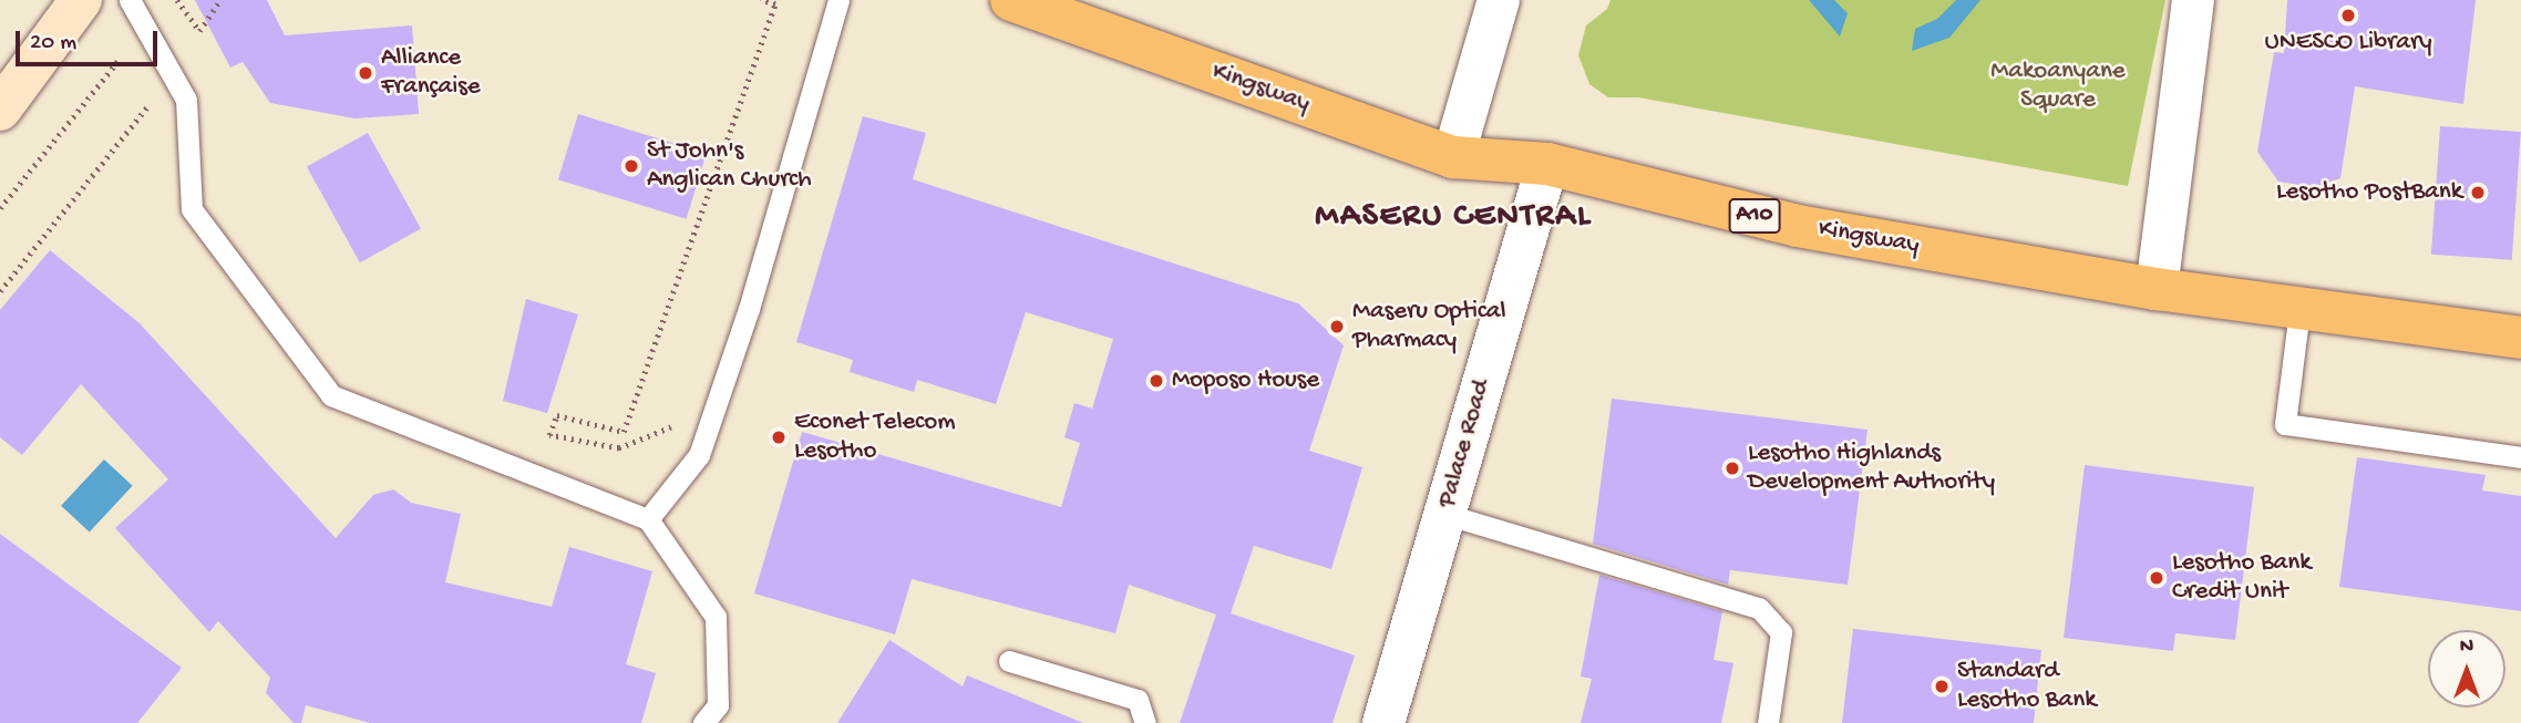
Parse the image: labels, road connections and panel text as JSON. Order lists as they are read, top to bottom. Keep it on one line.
{"streets":{"main road":["Kingsway","A10"],"street":["Palace Road"]},"crossings":[["Kingsway","Palace Road"]],"districts":["MASERU CENTRAL"],"parks":["Makoanyane Square"],"places":["UNESCO Library","Alliance Française","St John's Anglican Church","Lesotho PostBank","Maseru Optical Pharmacy","Moposo House","Econet Telecom Lesotho","Lesotho Highlands Development Authority","Lesotho Bank Credit Unit","Standard Lesotho Bank"],"scale_bar":"20 m","north":"top"}
